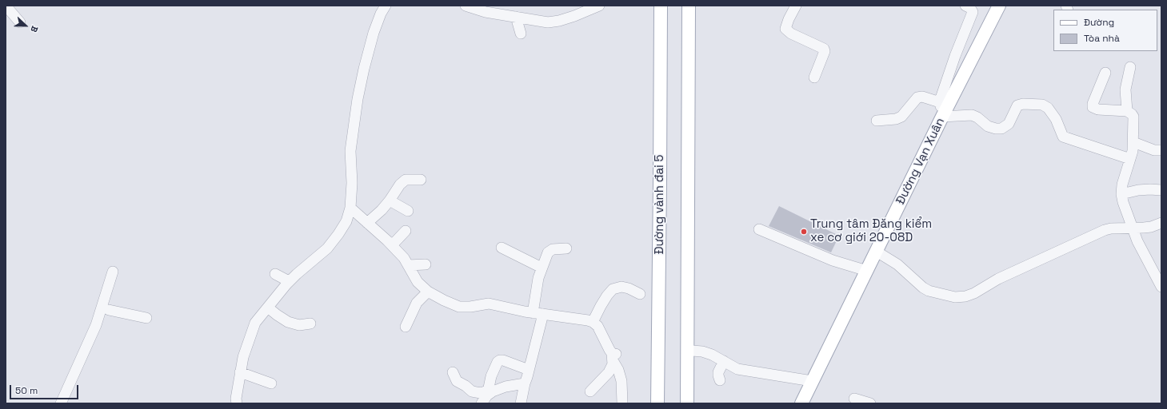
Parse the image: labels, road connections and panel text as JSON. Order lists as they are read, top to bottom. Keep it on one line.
{"streets":{"main road":["Đường Vạn Xuân","Đường vành đai 5"]},"places":["Trung tâm Đăng kiểm xe cơ giới 20-08D"],"legend":["Đường","Tòa nhà"],"scale_bar":"50 m","north":"right"}
